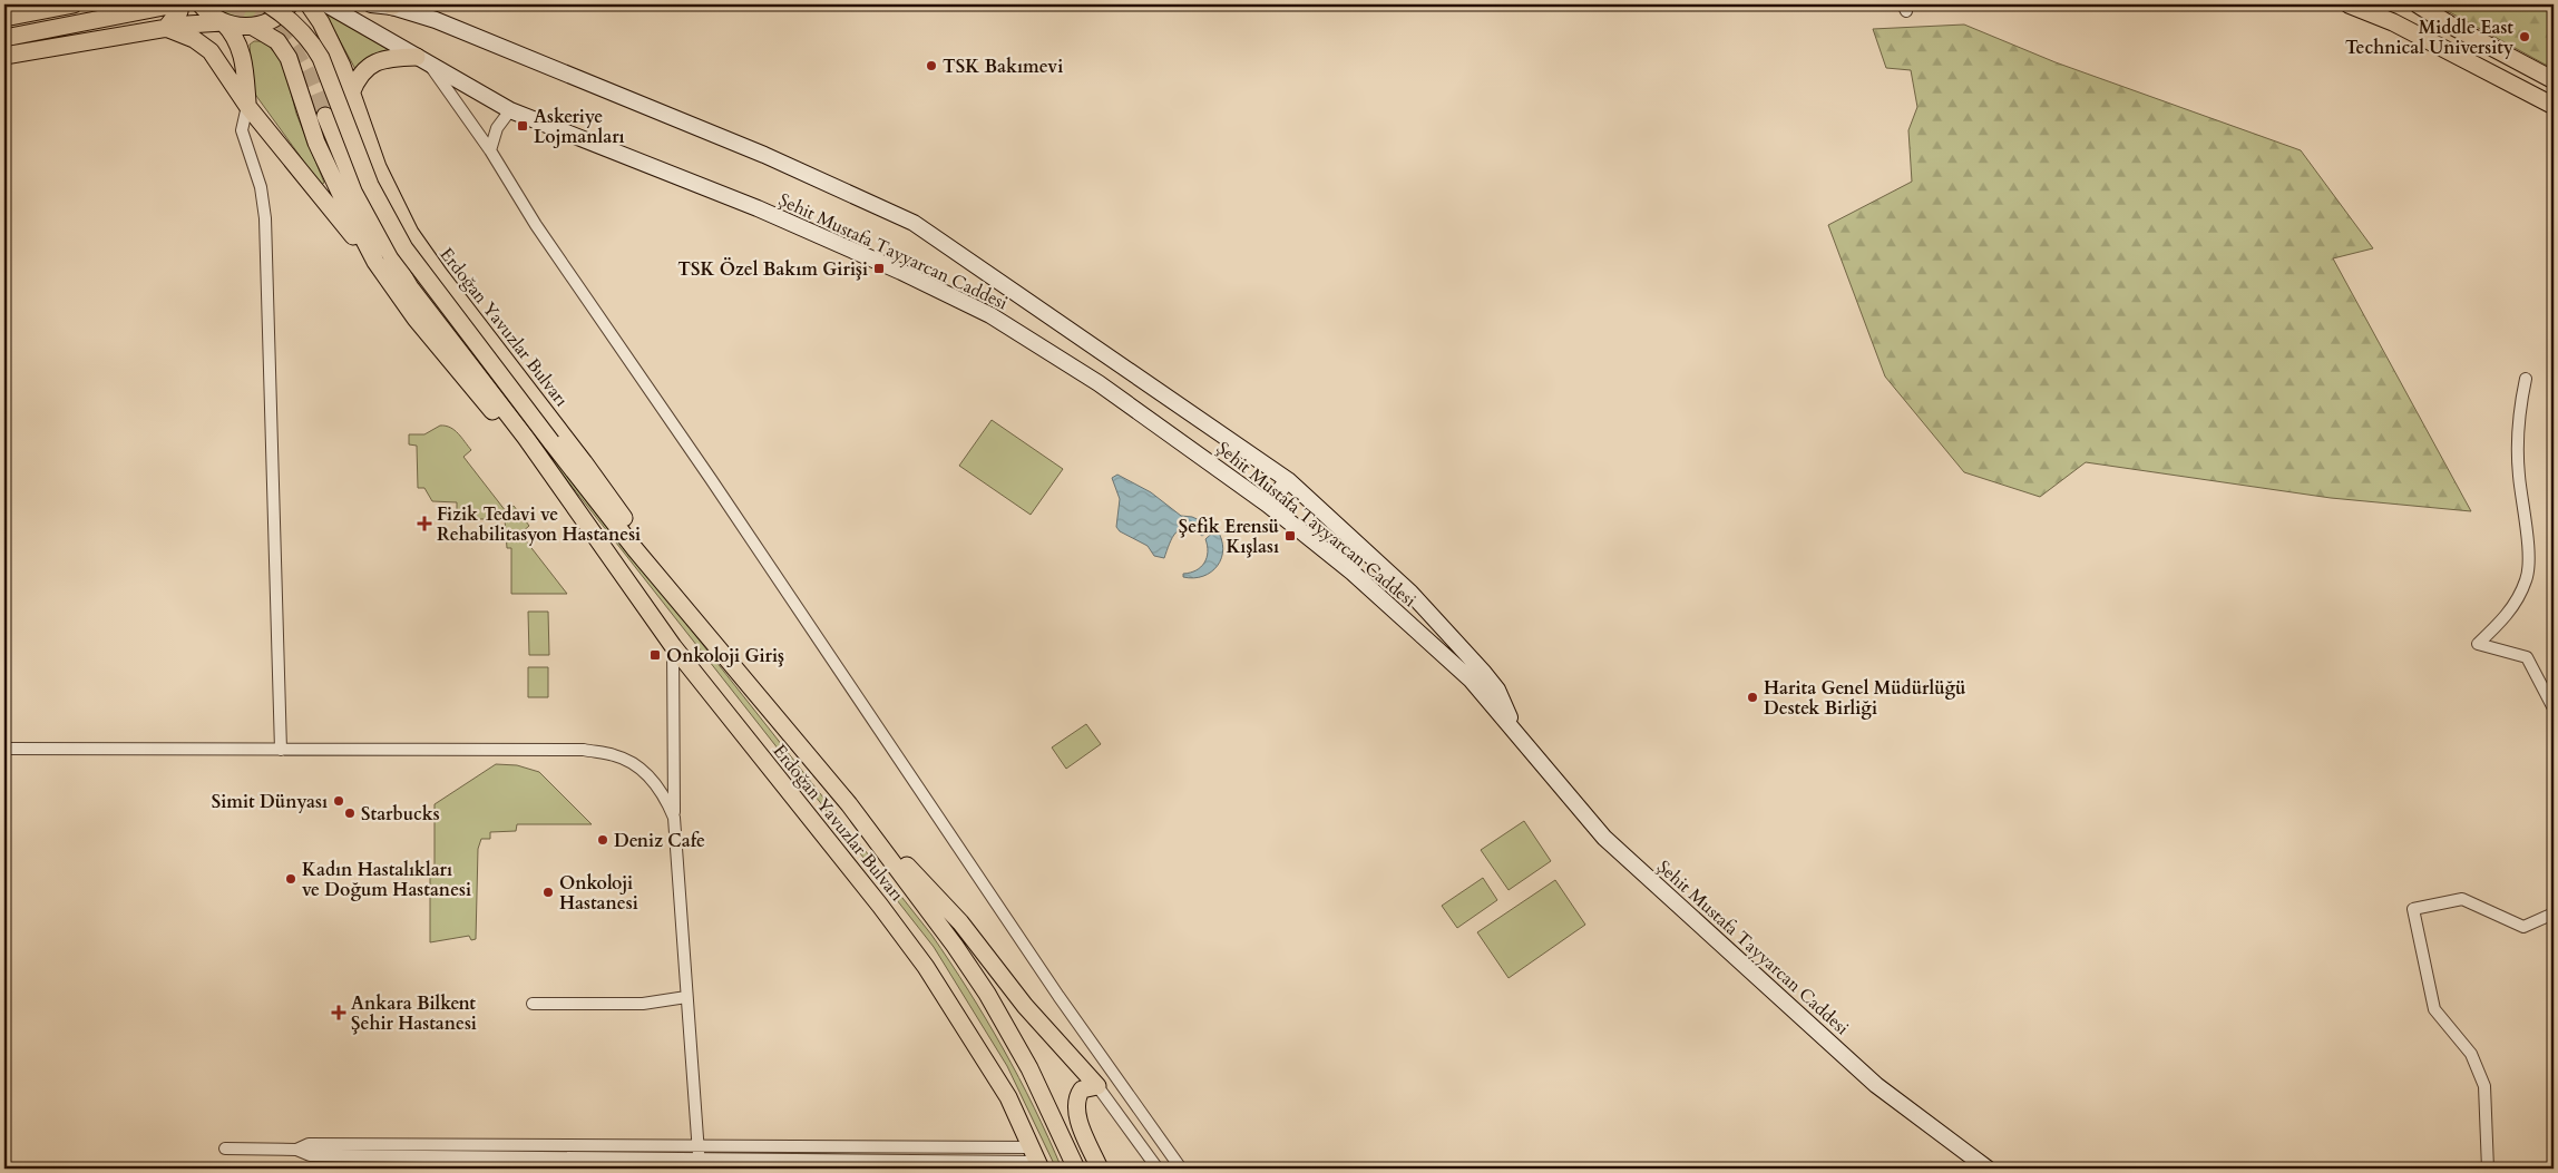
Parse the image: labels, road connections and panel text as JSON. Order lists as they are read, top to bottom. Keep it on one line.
{"streets":{"main road":["Şehit Mustafa Tayyarcan Caddesi","Erdoğan Yavuzlar Bulvarı"]},"places":{"other":["Middle East Technical University","TSK Bakımevi","Harita Genel Müdürlüğü Destek Birliği","Simit Dünyası","Starbucks","Deniz Cafe","Kadın Hastalıkları ve Doğum Hastanesi","Onkoloji Hastanesi"],"transit":["Askeriye Lojmanları","TSK Özel Bakım Girişi","Şefik Erensü Kışlası","Onkoloji Giriş"],"health":["Fizik Tedavi ve Rehabilitasyon Hastanesi","Ankara Bilkent Şehir Hastanesi"]}}
